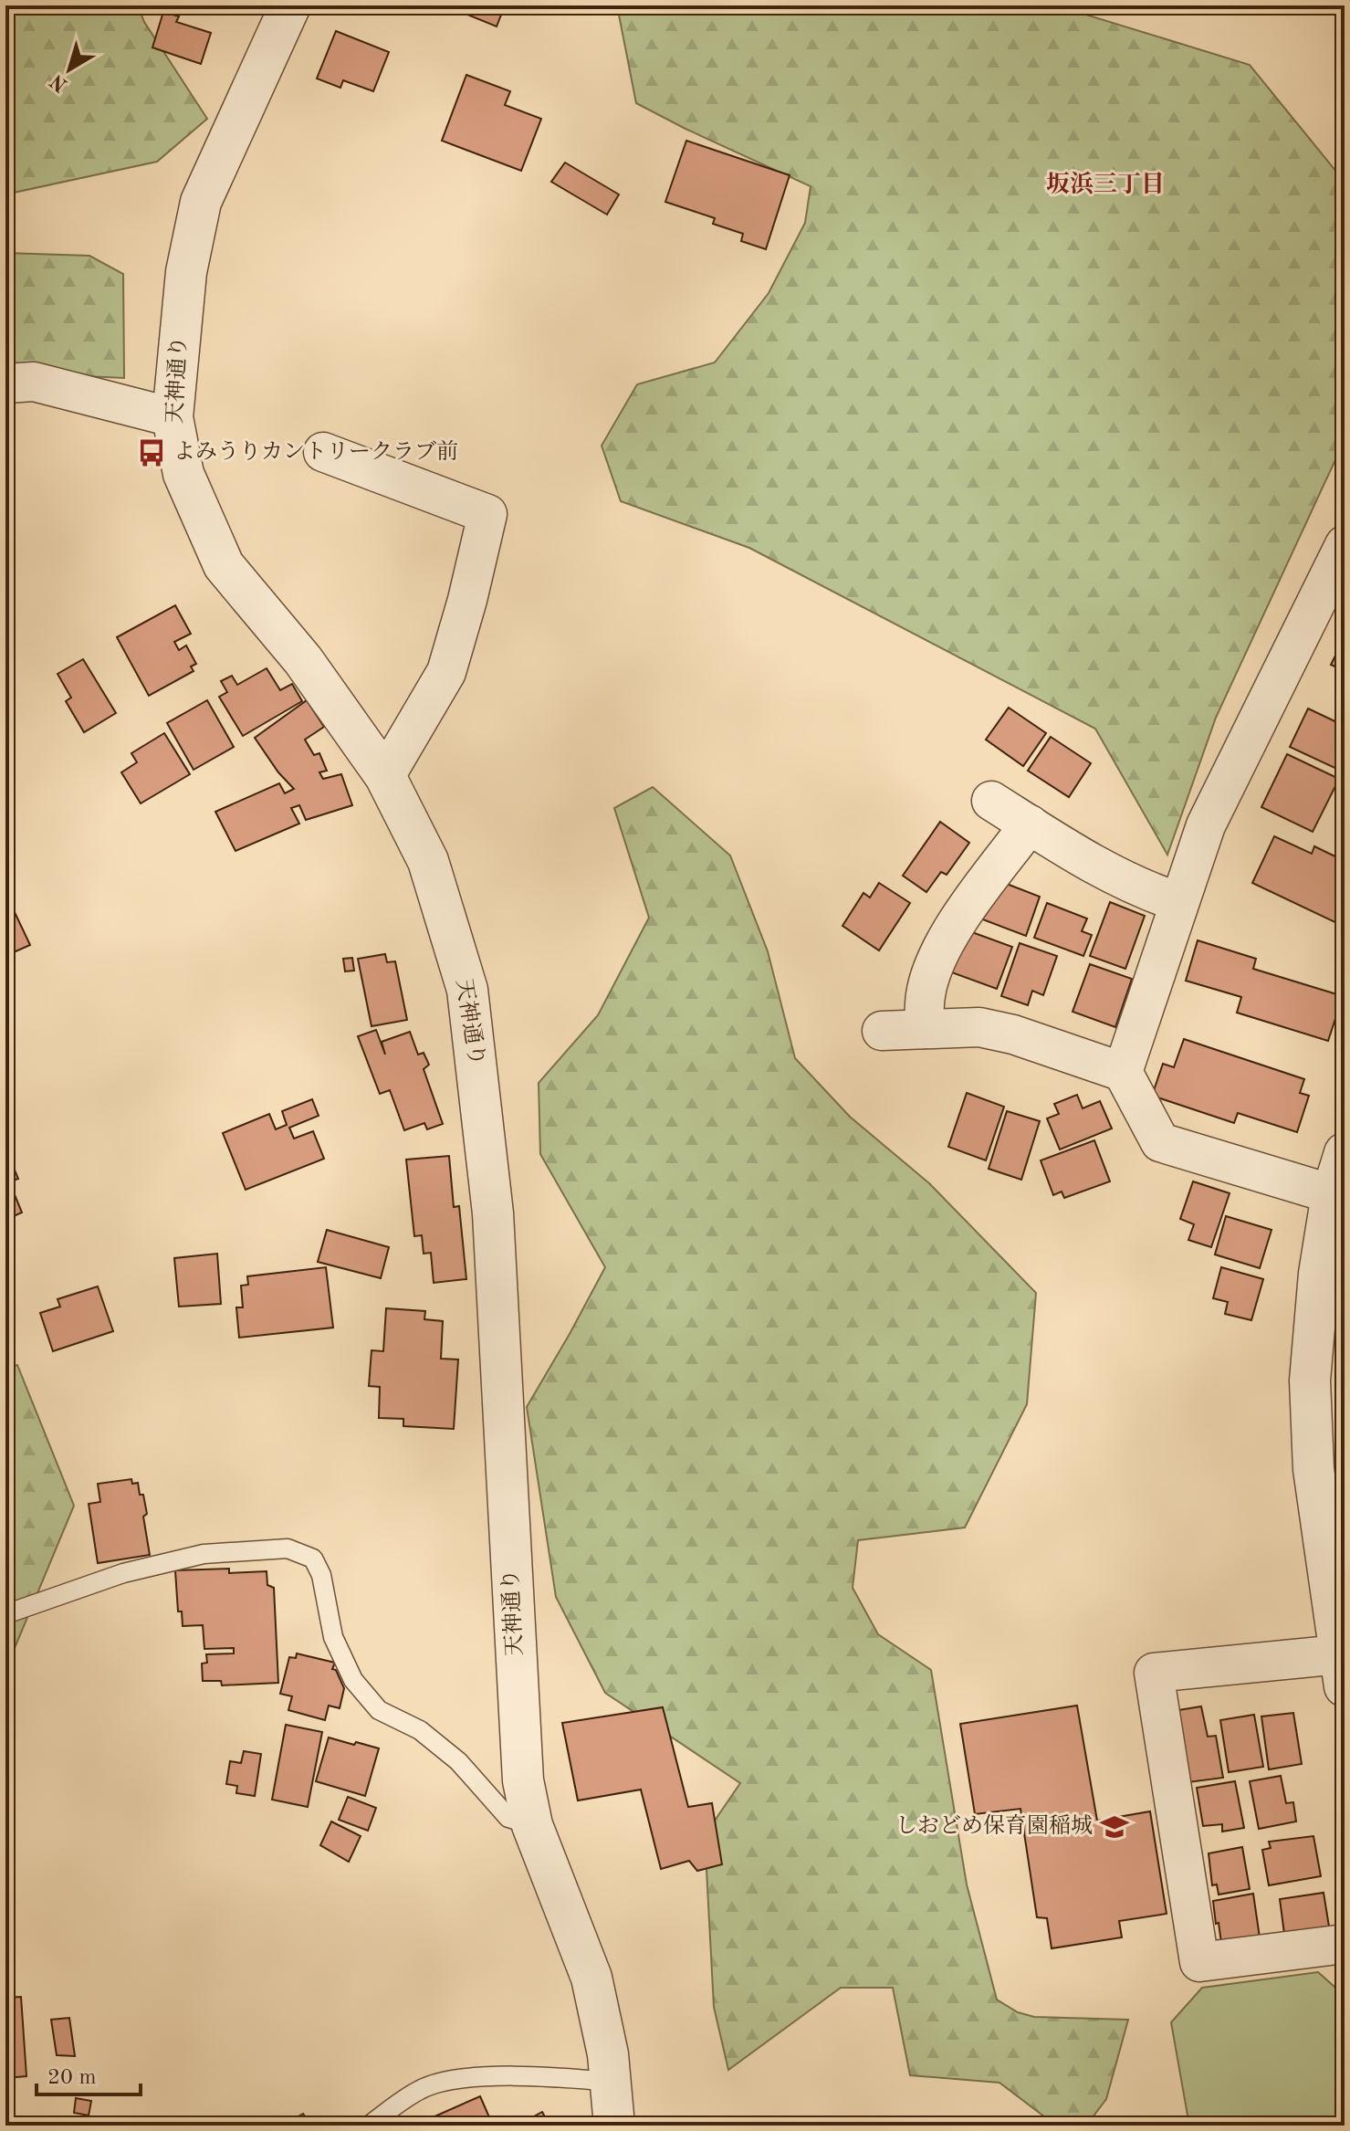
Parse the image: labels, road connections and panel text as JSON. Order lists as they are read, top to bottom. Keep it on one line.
{"streets":{"street":["天神通り"]},"districts":["坂浜三丁目"],"places":{"bus stop":["よみうりカントリークラブ前"],"school or university":["しおどめ保育園稲城"]},"scale_bar":"20 m","north":"bottom left"}
